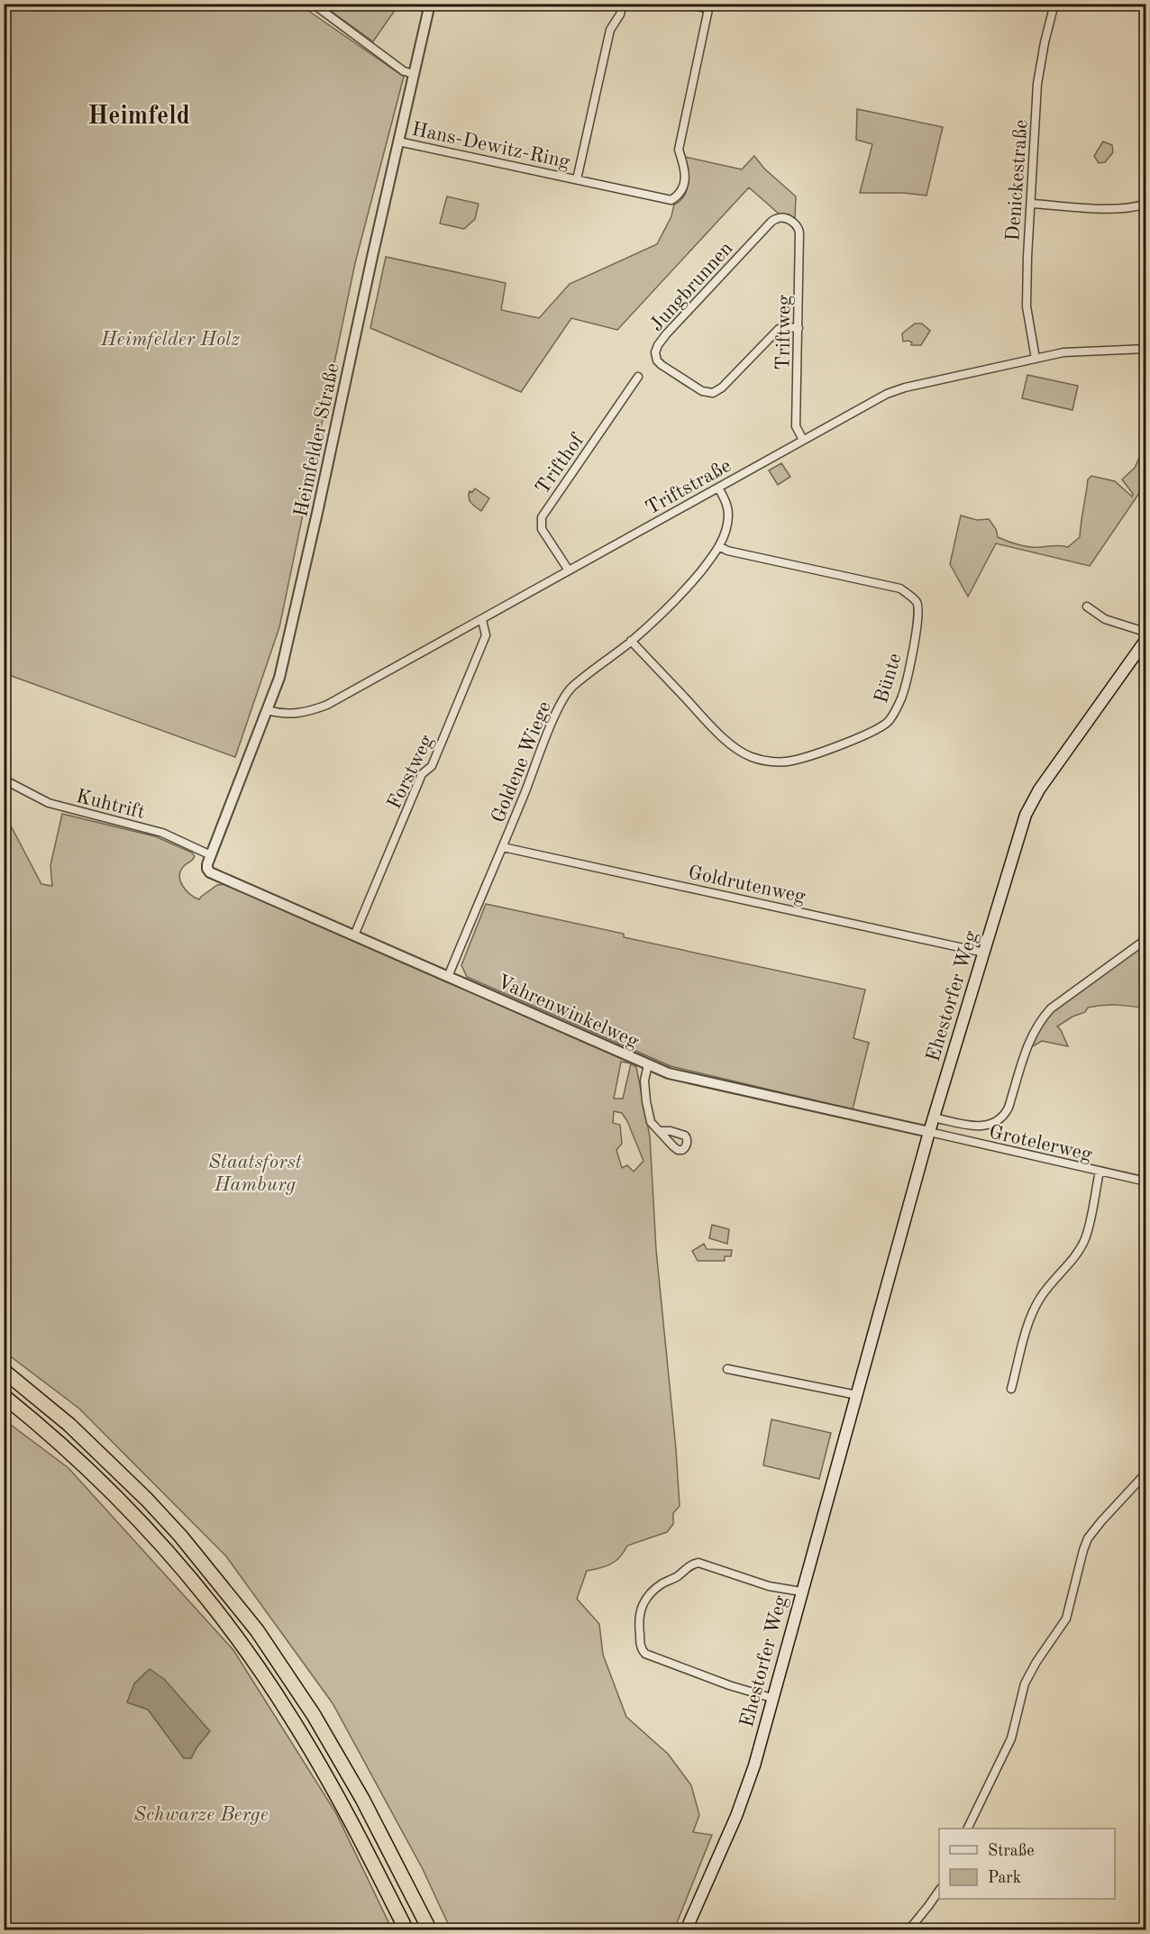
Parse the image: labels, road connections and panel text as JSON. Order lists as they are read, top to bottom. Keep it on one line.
{"streets":{"main road":["Ehestorfer Weg"],"street":["Hans-Dewitz-Ring","Denickestraße","Jungbrunnen","Triftweg","Heimfelder Straße","Trifthof","Triftstraße","Bünte","Goldene Wiege","Forstweg","Kuhtrift","Goldrutenweg","Vahrenwinkelweg","Grotelerweg"]},"crossings":[["Hans-Dewitz-Ring","Heimfelder Straße"],["Denickestraße","Triftstraße"],["Jungbrunnen","Triftweg"],["Triftweg","Triftstraße"],["Heimfelder Straße","Triftstraße"],["Heimfelder Straße","Kuhtrift"],["Heimfelder Straße","Vahrenwinkelweg"],["Trifthof","Triftstraße"],["Triftstraße","Goldene Wiege"],["Triftstraße","Forstweg"],["Bünte","Goldene Wiege"],["Goldene Wiege","Goldrutenweg"],["Goldene Wiege","Vahrenwinkelweg"],["Forstweg","Vahrenwinkelweg"],["Goldrutenweg","Ehestorfer Weg"],["Ehestorfer Weg","Vahrenwinkelweg"],["Ehestorfer Weg","Grotelerweg"],["Vahrenwinkelweg","Grotelerweg"]],"districts":["Heimfeld"],"parks":["Heimfelder Holz","Staatsforst Hamburg","Schwarze Berge"],"legend":["Straße","Park"]}
